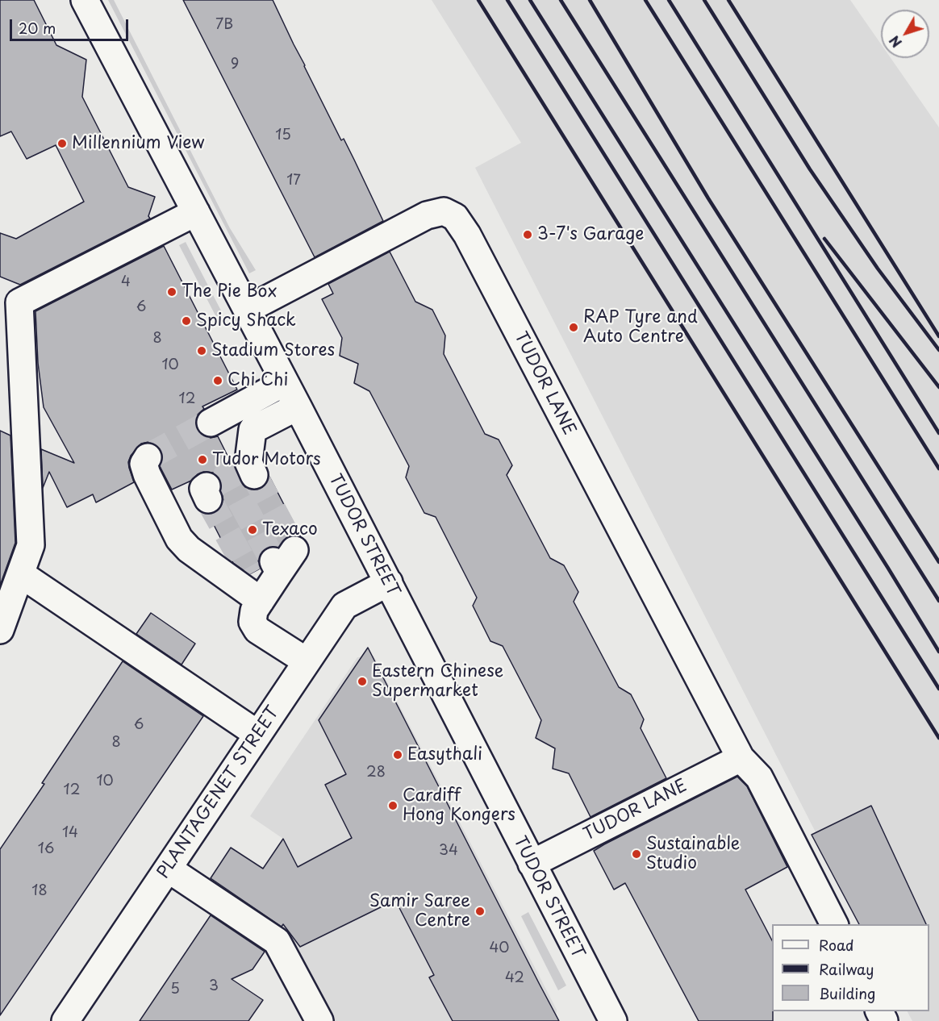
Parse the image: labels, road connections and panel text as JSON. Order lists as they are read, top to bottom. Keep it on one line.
{"streets":{"street":["TUDOR LANE","TUDOR STREET","PLANTAGENET STREET"]},"crossings":[["TUDOR LANE","TUDOR STREET"],["TUDOR STREET","PLANTAGENET STREET"]],"places":["Millennium View","3-7's Garage","The Pie Box","Spicy Shack","RAP Tyre and Auto Centre","Stadium Stores","Chi Chi","Tudor Motors","Texaco","Eastern Chinese Supermarket","Easythali","Cardiff Hong Kongers","Sustainable Studio","Samir Saree Centre"],"house_numbers":["7B","9","15","17","4","6","8","10","12","6","8","28","10","12","14","16","34","18","40","42","3","5"],"legend":["Road","Railway","Building"],"scale_bar":"20 m","north":"bottom left"}
